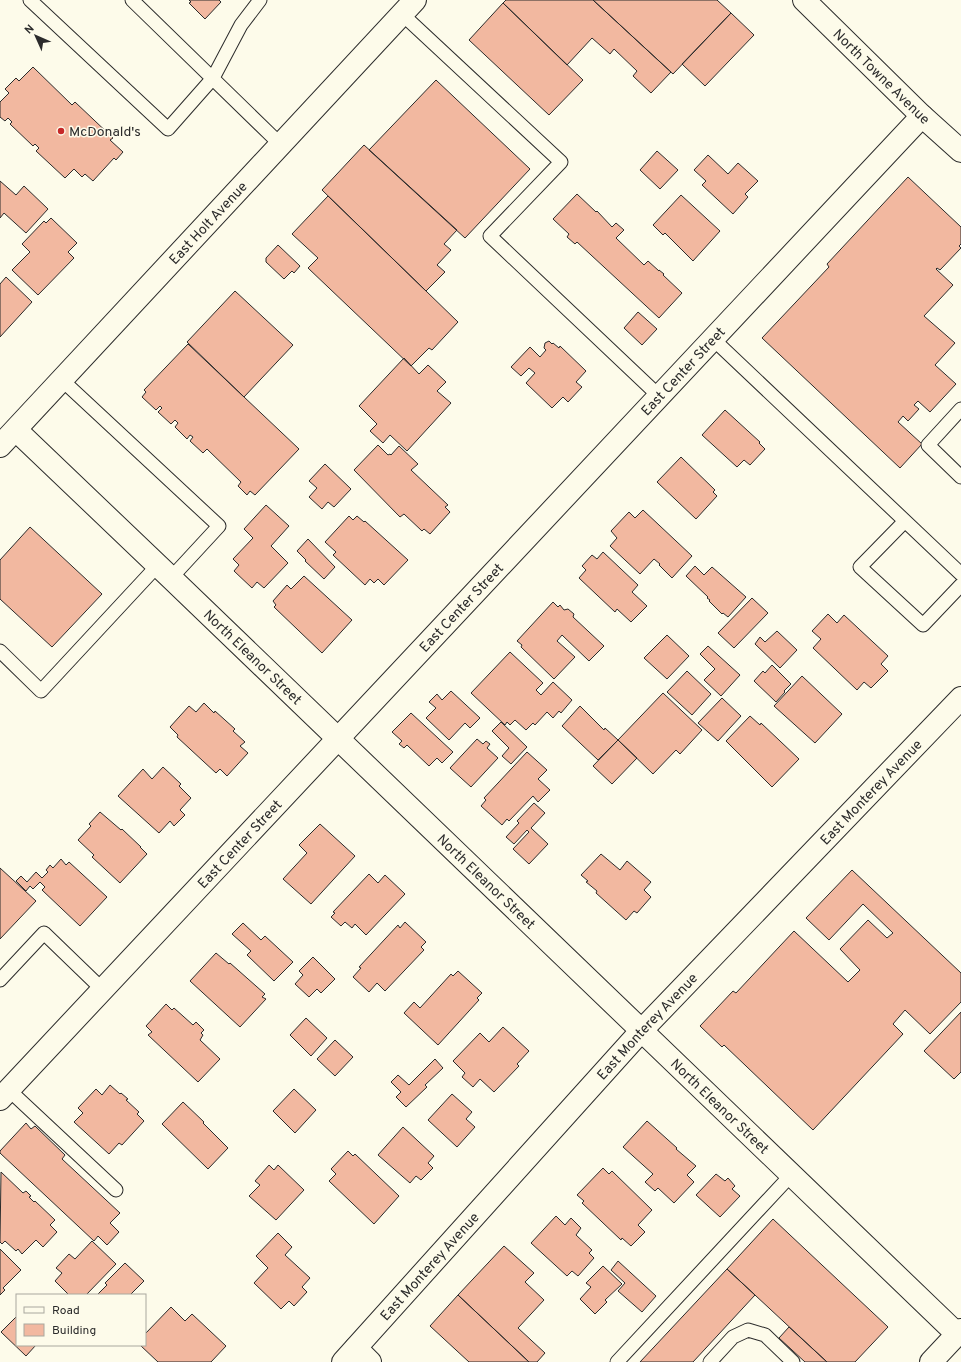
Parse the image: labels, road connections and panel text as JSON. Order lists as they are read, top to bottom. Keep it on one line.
{"streets":{"street":["North Towne Avenue","East Holt Avenue","East Center Street","North Eleanor Street","East Monterey Avenue"]},"crossings":[["North Towne Avenue","East Center Street"],["East Holt Avenue","North Eleanor Street"],["East Center Street","North Eleanor Street"],["North Eleanor Street","East Monterey Avenue"]],"places":["McDonald's"],"legend":["Road","Building"],"north":"top left"}
